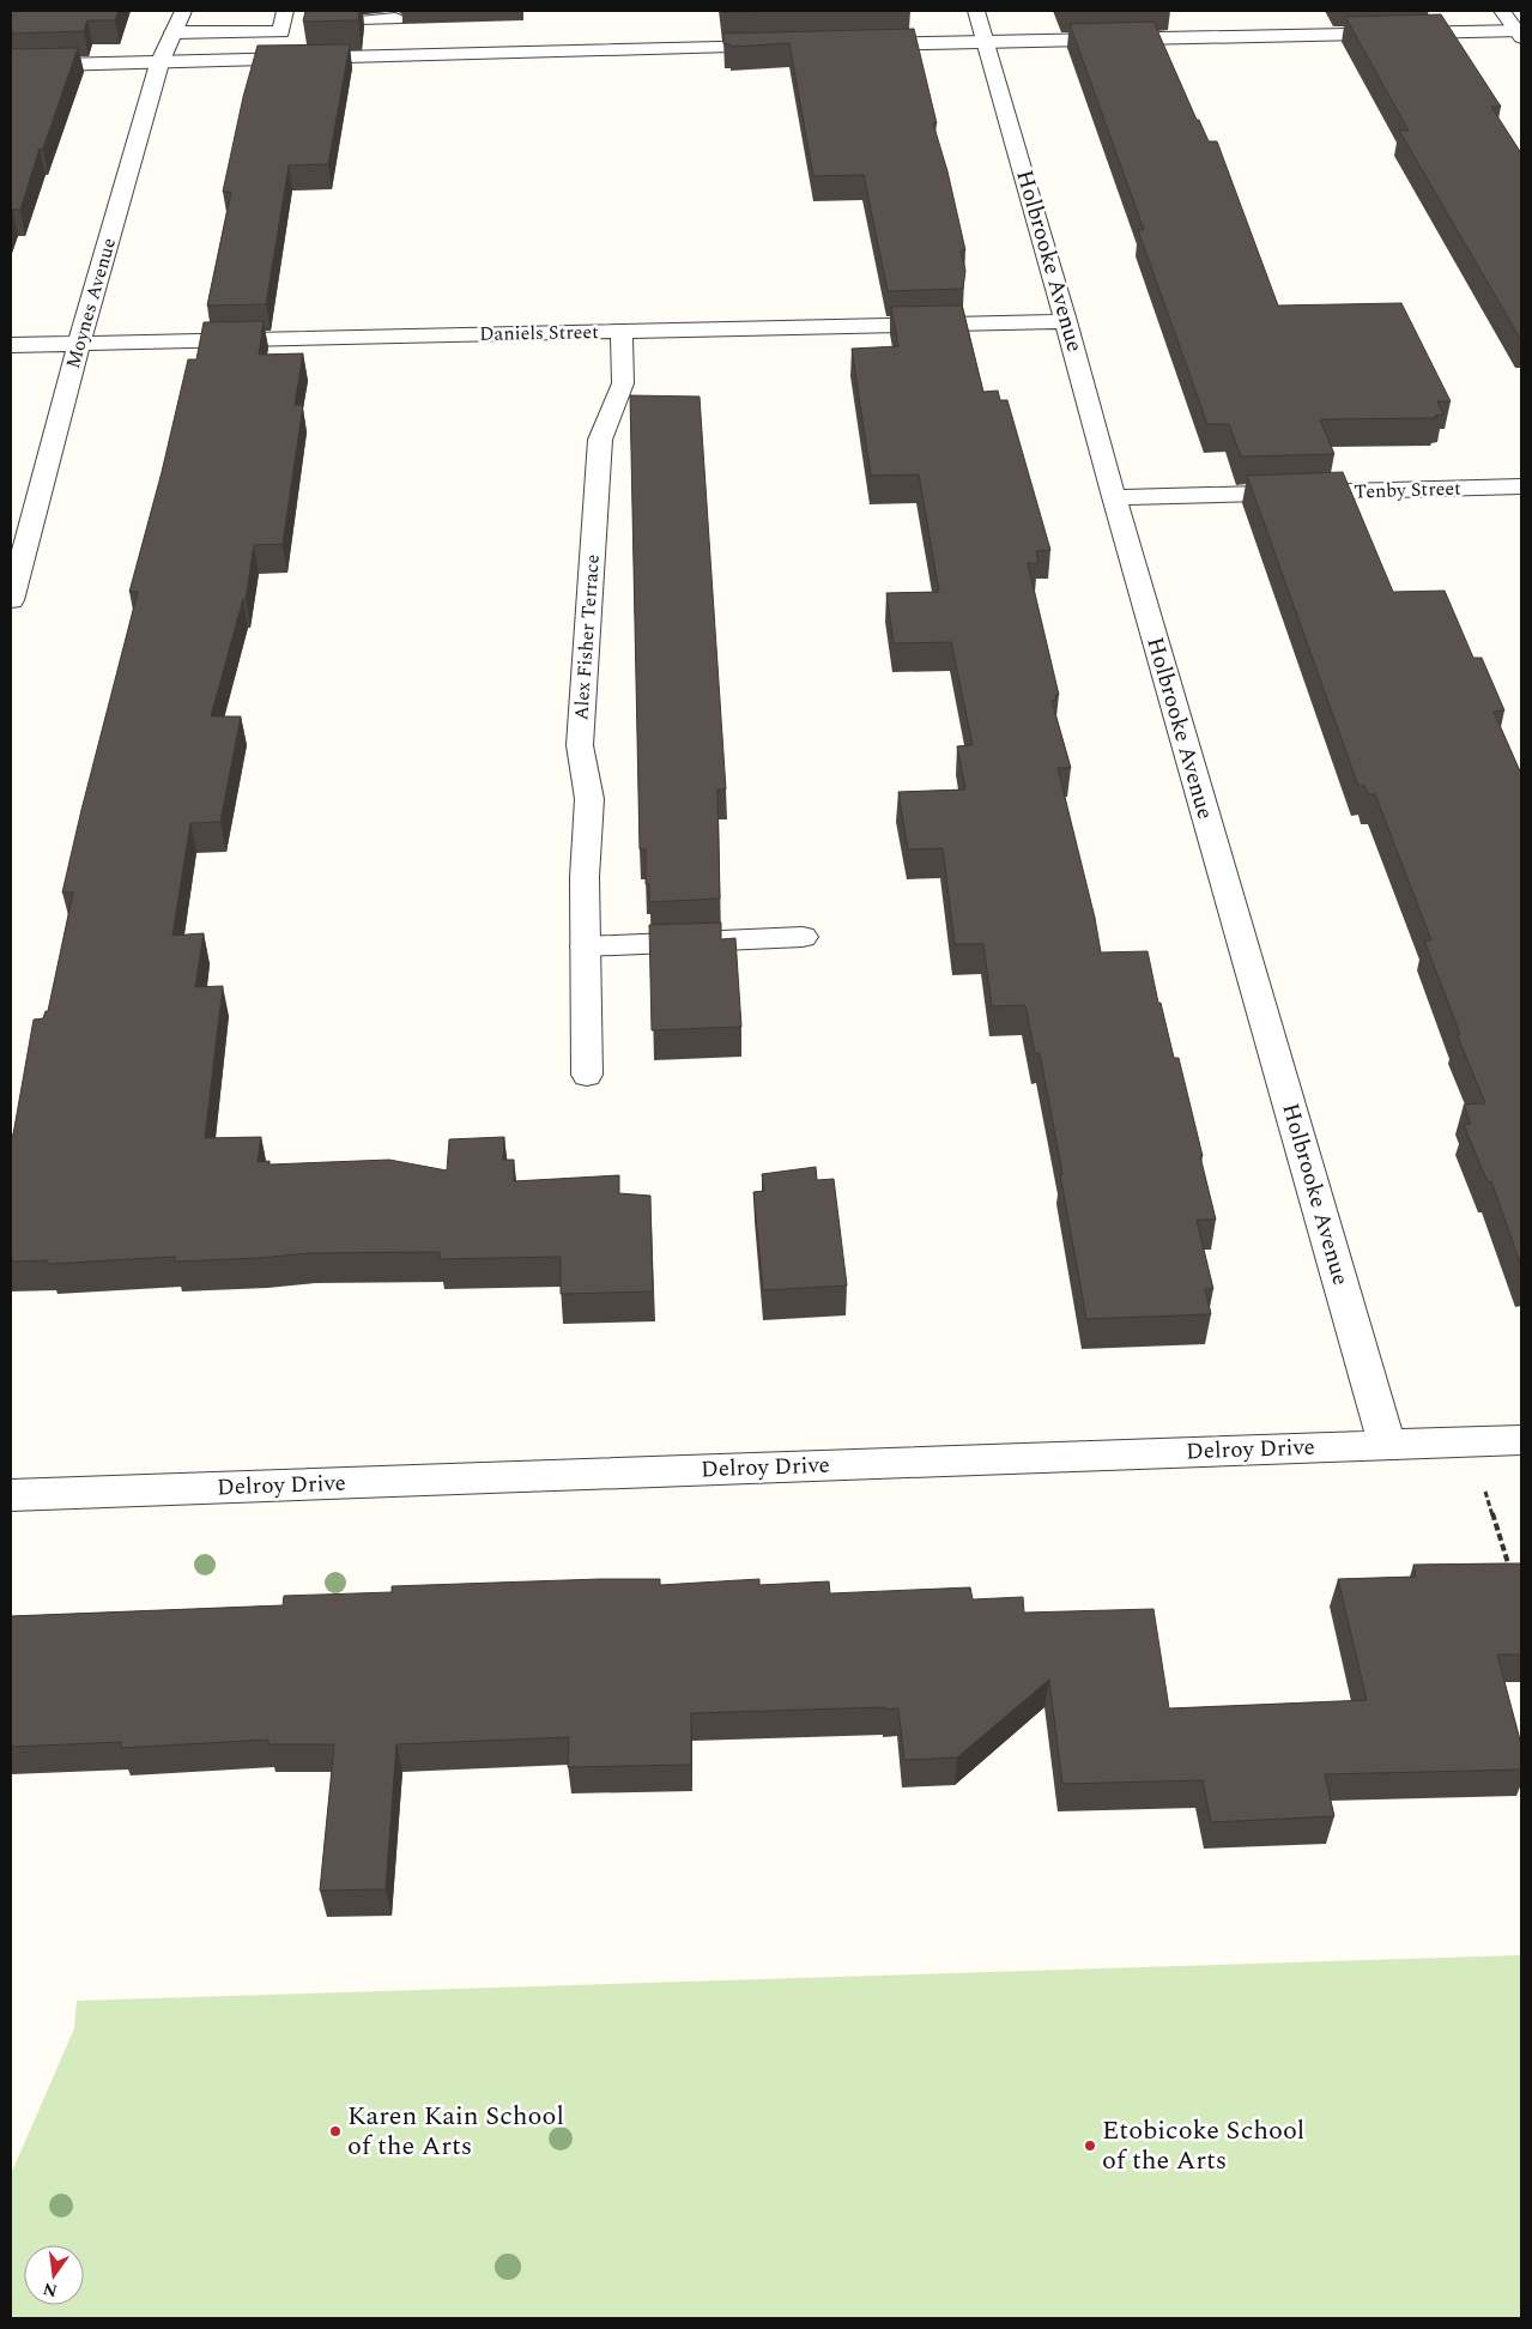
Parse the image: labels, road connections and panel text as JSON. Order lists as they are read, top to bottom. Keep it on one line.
{"streets":{"street":["Holbrooke Avenue","Moynes Avenue","Daniels Street","Tenby Street","Alex Fisher Terrace","Delroy Drive"]},"crossings":[["Holbrooke Avenue","Daniels Street"],["Holbrooke Avenue","Tenby Street"],["Holbrooke Avenue","Delroy Drive"],["Moynes Avenue","Daniels Street"],["Daniels Street","Alex Fisher Terrace"]],"places":["Karen Kain School of the Arts","Etobicoke School of the Arts"],"north":"bottom"}
